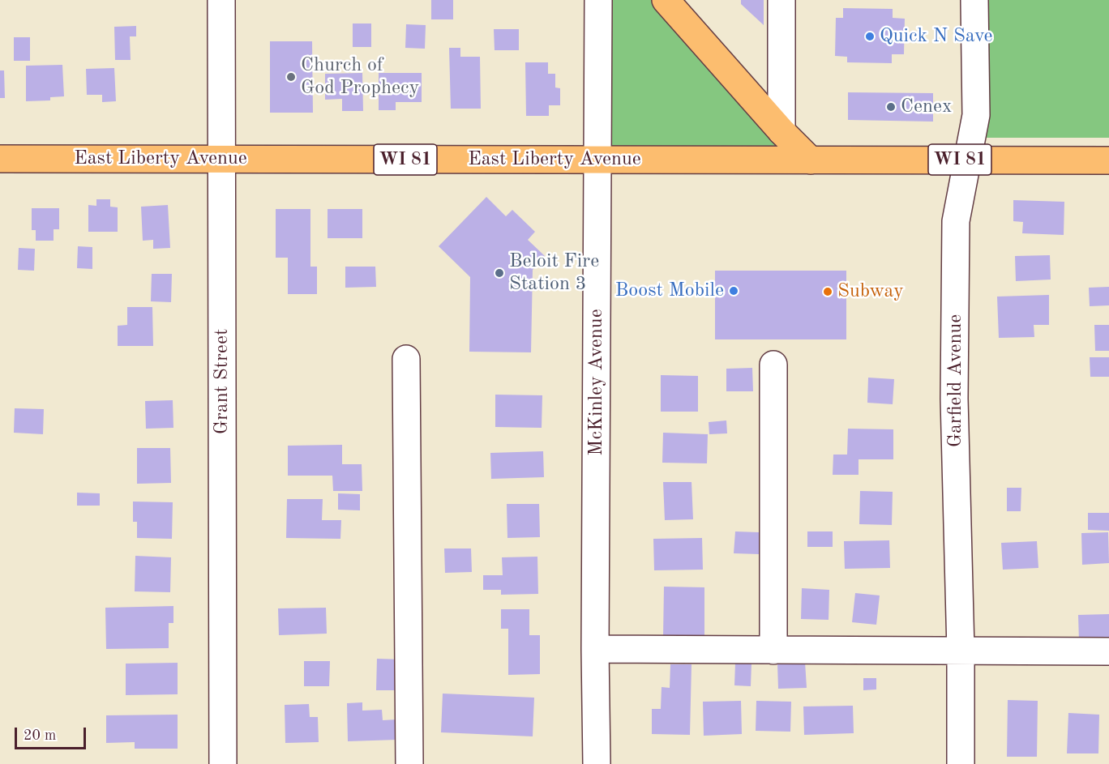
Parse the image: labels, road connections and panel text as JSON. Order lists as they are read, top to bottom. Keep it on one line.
{"streets":{"main road":["East Liberty Avenue","WI 81"],"street":["Garfield Avenue","Grant Street","McKinley Avenue"]},"crossings":[["East Liberty Avenue","Garfield Avenue"],["East Liberty Avenue","Grant Street"],["East Liberty Avenue","McKinley Avenue"]],"places":["Quick N Save","Church of God Prophecy","Cenex","Beloit Fire Station 3","Boost Mobile","Subway"],"scale_bar":"20 m"}
